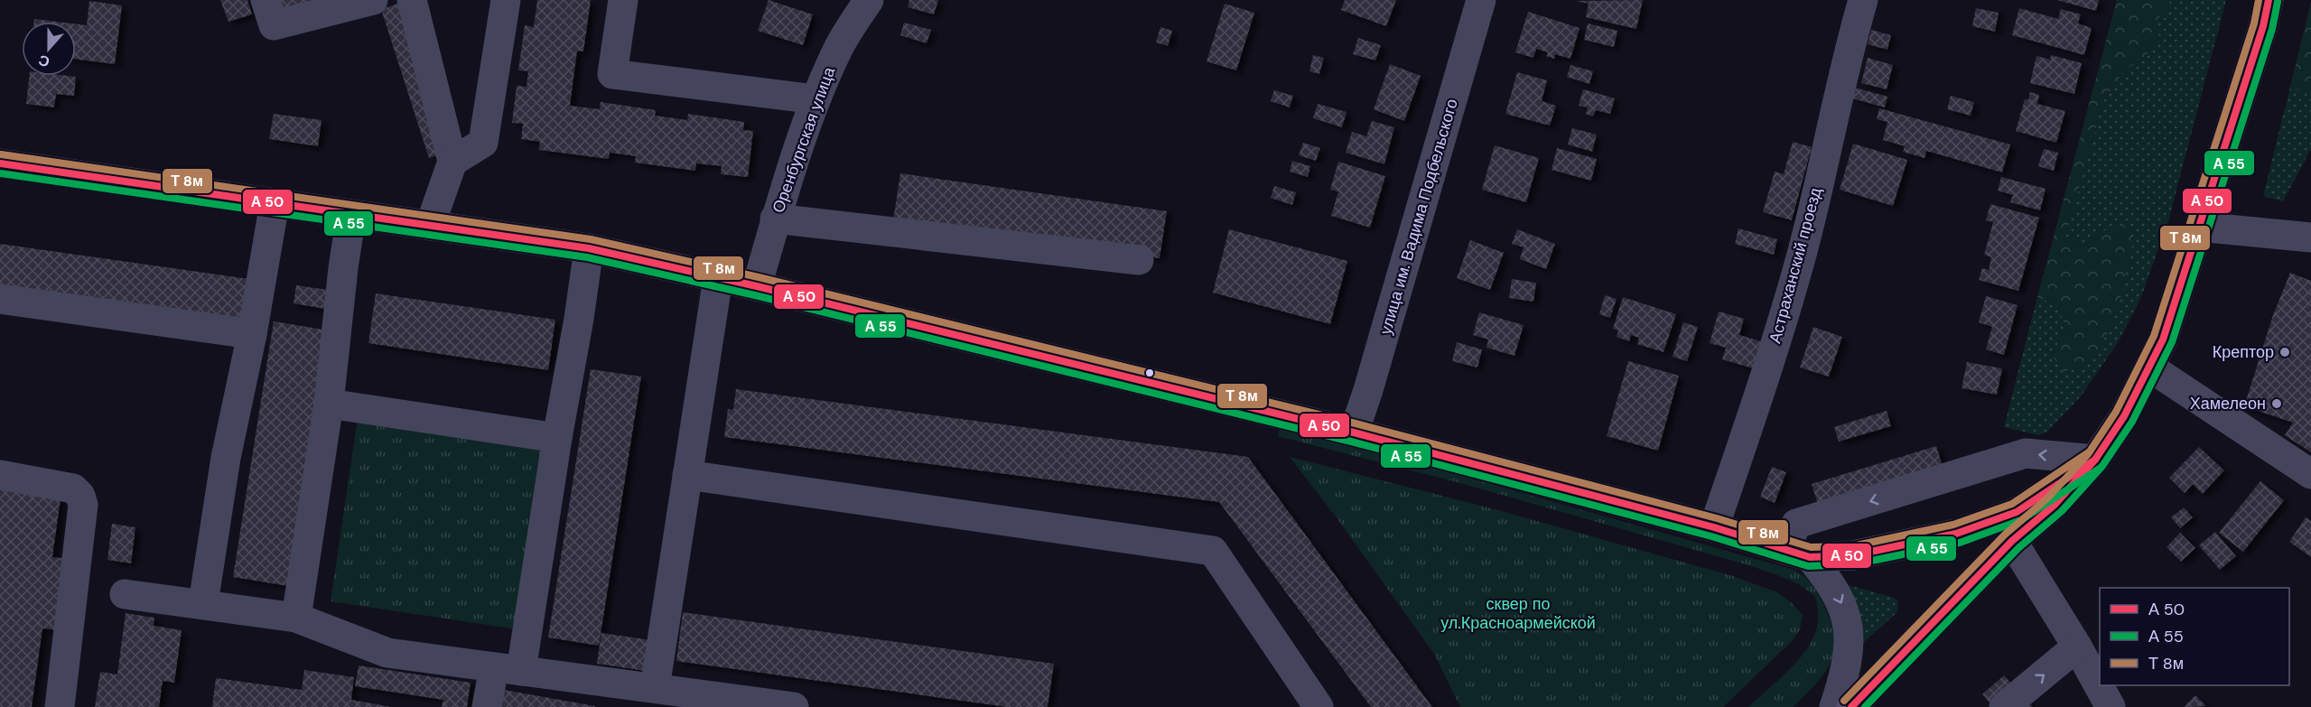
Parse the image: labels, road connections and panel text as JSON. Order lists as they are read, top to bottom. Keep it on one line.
{"streets":{"street":["Оренбургская улица","улица им. Вадима Подбельского","Астраханский проезд"]},"parks":["сквер по ул.Красноармейской"],"places":["Крептор","Хамелеон"],"legend":["А 50","А 55","Т 8м"],"north":"bottom"}
